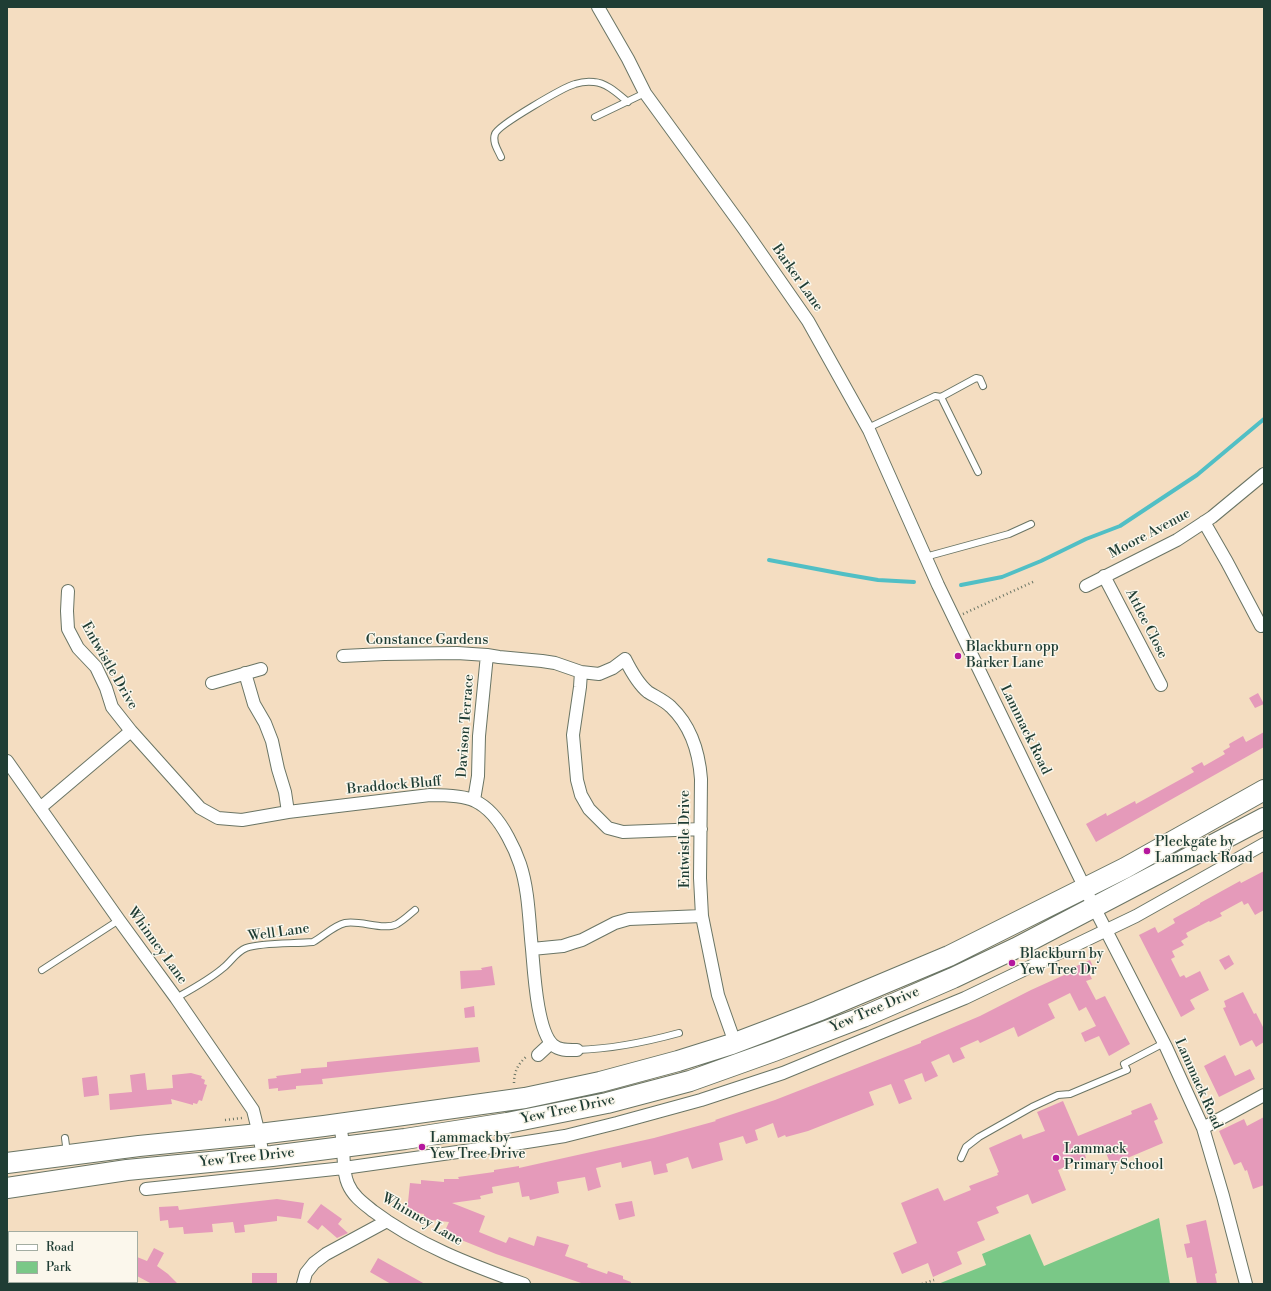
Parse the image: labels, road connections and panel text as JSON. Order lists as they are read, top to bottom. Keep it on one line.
{"streets":{"highway":["Yew Tree Drive"],"street":["Barker Lane","Moore Avenue","Attlee Close","Constance Gardens","Entwistle Drive","Davison Terrace","Lammack Road","Braddock Bluff","Whinney Lane"],"lane":["Well Lane"]},"crossings":[["Barker Lane","Lammack Road"],["Moore Avenue","Attlee Close"],["Constance Gardens","Entwistle Drive"],["Constance Gardens","Davison Terrace"],["Entwistle Drive","Braddock Bluff"],["Entwistle Drive","Whinney Lane"],["Entwistle Drive","Yew Tree Drive"],["Davison Terrace","Braddock Bluff"],["Lammack Road","Yew Tree Drive"],["Well Lane","Whinney Lane"],["Whinney Lane","Yew Tree Drive"]],"places":["Blackburn opp Barker Lane","Pleckgate by Lammack Road","Blackburn by Yew Tree Dr","Lammack by Yew Tree Drive","Lammack Primary School"],"legend":["Road","Park"]}
